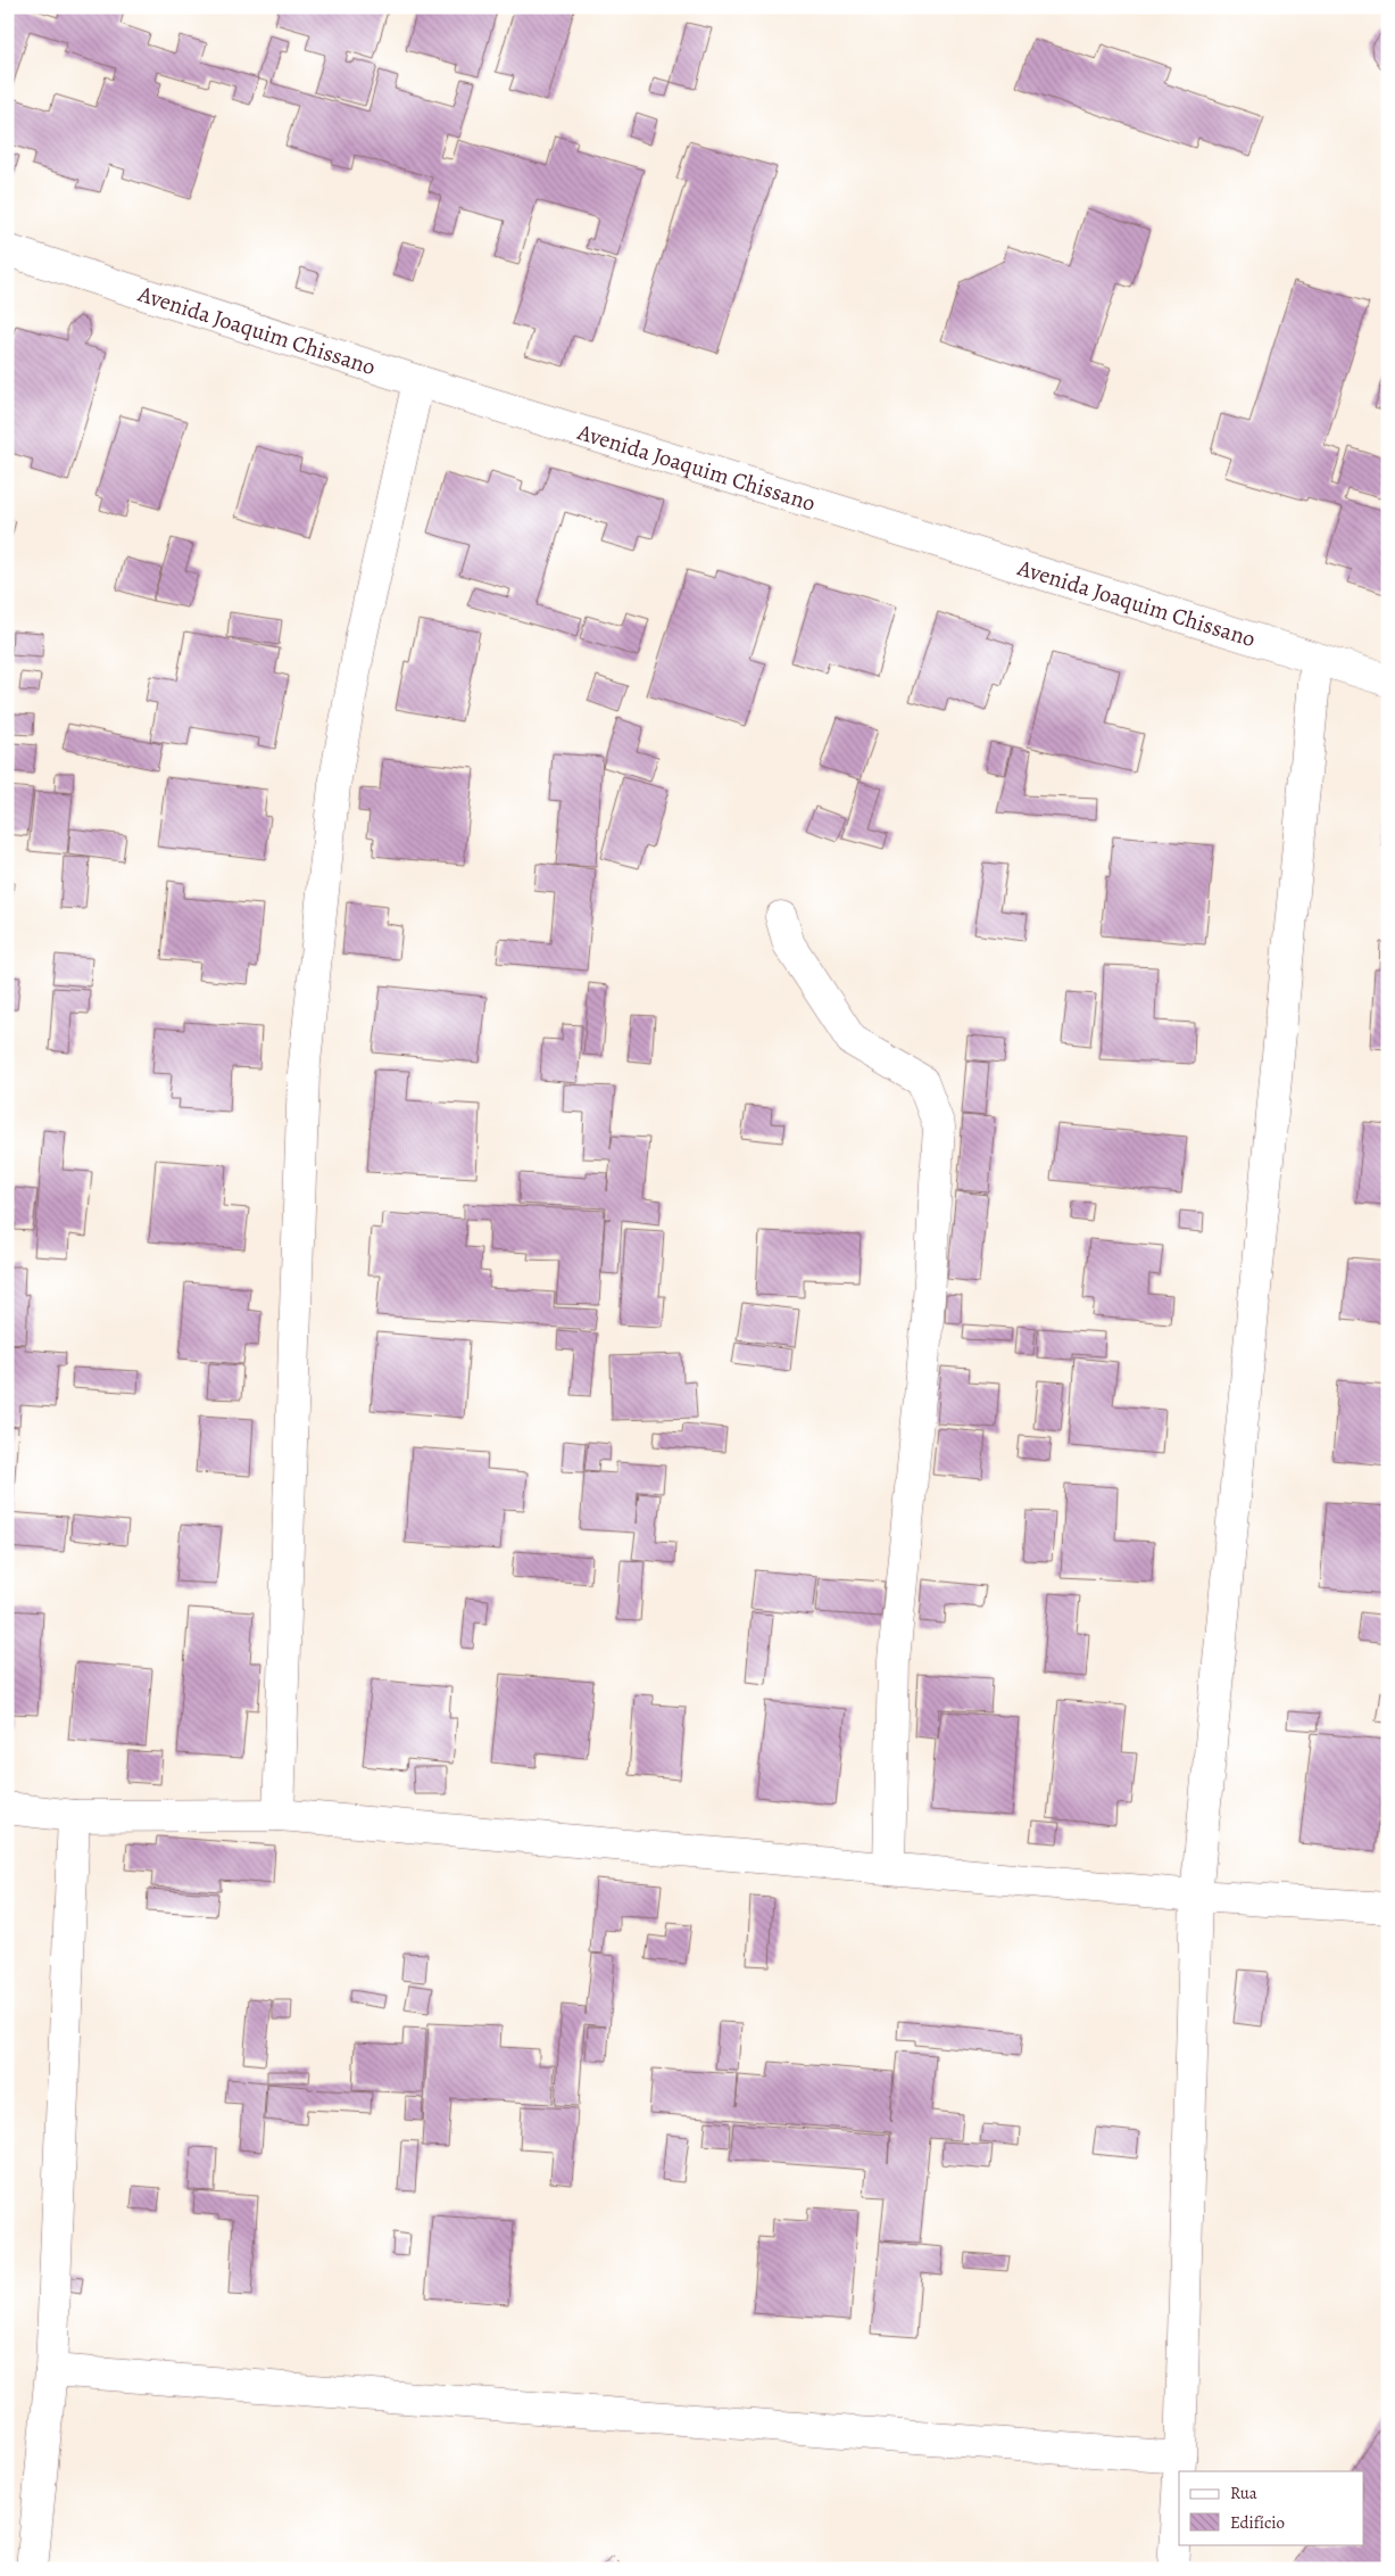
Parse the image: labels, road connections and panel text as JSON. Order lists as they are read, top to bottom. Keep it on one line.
{"streets":{"street":["Avenida Joaquim Chissano"]},"legend":["Rua","Edifício"]}
